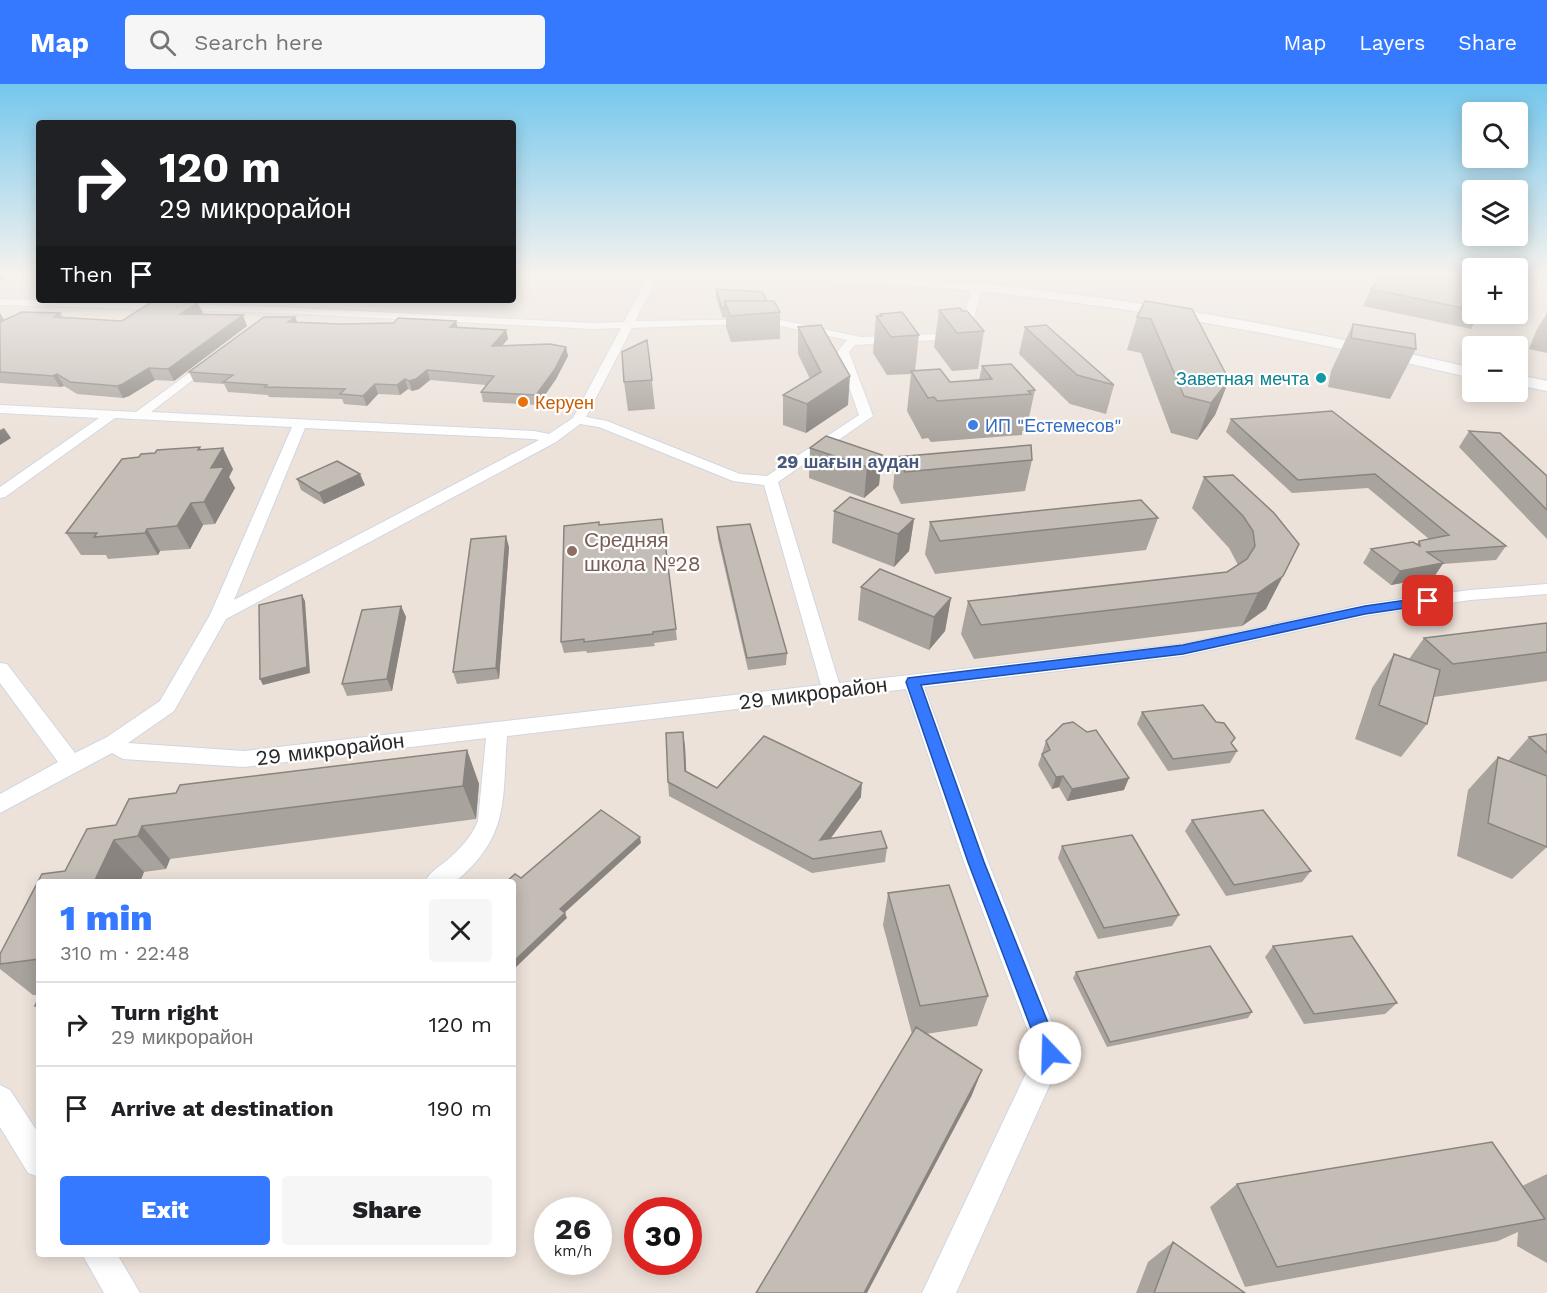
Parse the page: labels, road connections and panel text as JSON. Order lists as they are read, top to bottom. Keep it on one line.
{"streets":{"street":["29 микрорайон"]},"districts":["29 шағын аудан"],"places":["Заветная мечта","Керуен","ИП \"Естемесов\"","Средняя школа №28"],"page":{"header":"Map","search":"Search here","nav":["Map","Layers","Share"],"map_buttons":["+","−"],"turn":["120 m","29 микрорайон"],"then":"Then","heading":["1 min","310 m · 22:48"],"list":[{"name":"Turn right","note":"29 микрорайон","value":"120 m"},{"name":"Arrive at destination","value":"190 m"}],"buttons":["Exit","Share"],"speed":"26 km/h","limit":"30"}}
